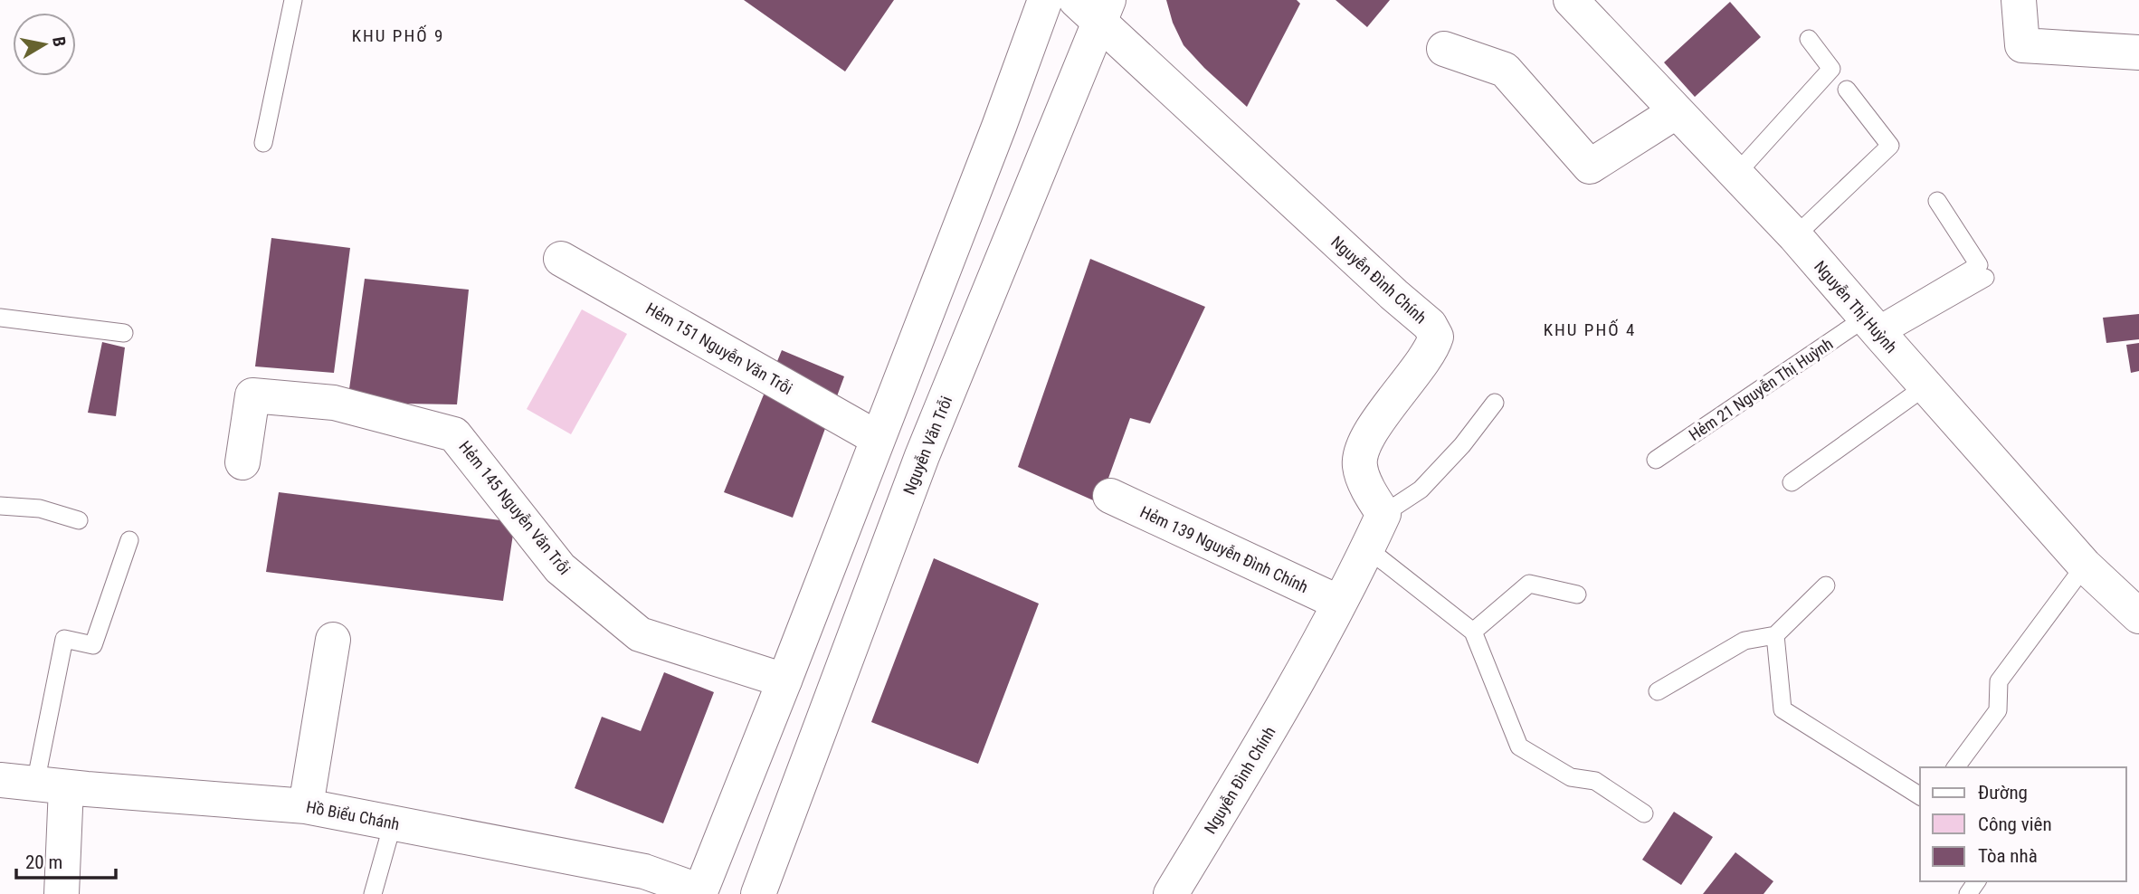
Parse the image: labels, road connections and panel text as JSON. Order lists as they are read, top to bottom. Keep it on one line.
{"streets":{"street":["Nguyễn Đình Chính","Nguyễn Thị Huỳnh","Hẻm 151 Nguyễn Văn Trỗi","Nguyễn Văn Trỗi","Hẻm 145 Nguyễn Văn Trỗi","Hẻm 139 Nguyễn Đình Chính","Hồ Biểu Chánh"],"lane":["Hẻm 21 Nguyễn Thị Huỳnh"]},"crossings":[["Nguyễn Đình Chính","Nguyễn Văn Trỗi"],["Nguyễn Đình Chính","Hẻm 139 Nguyễn Đình Chính"],["Nguyễn Thị Huỳnh","Hẻm 21 Nguyễn Thị Huỳnh"],["Hẻm 151 Nguyễn Văn Trỗi","Nguyễn Văn Trỗi"]],"districts":["KHU PHỐ 9","KHU PHỐ 4"],"legend":["Đường","Công viên","Tòa nhà"],"scale_bar":"20 m","north":"right"}
